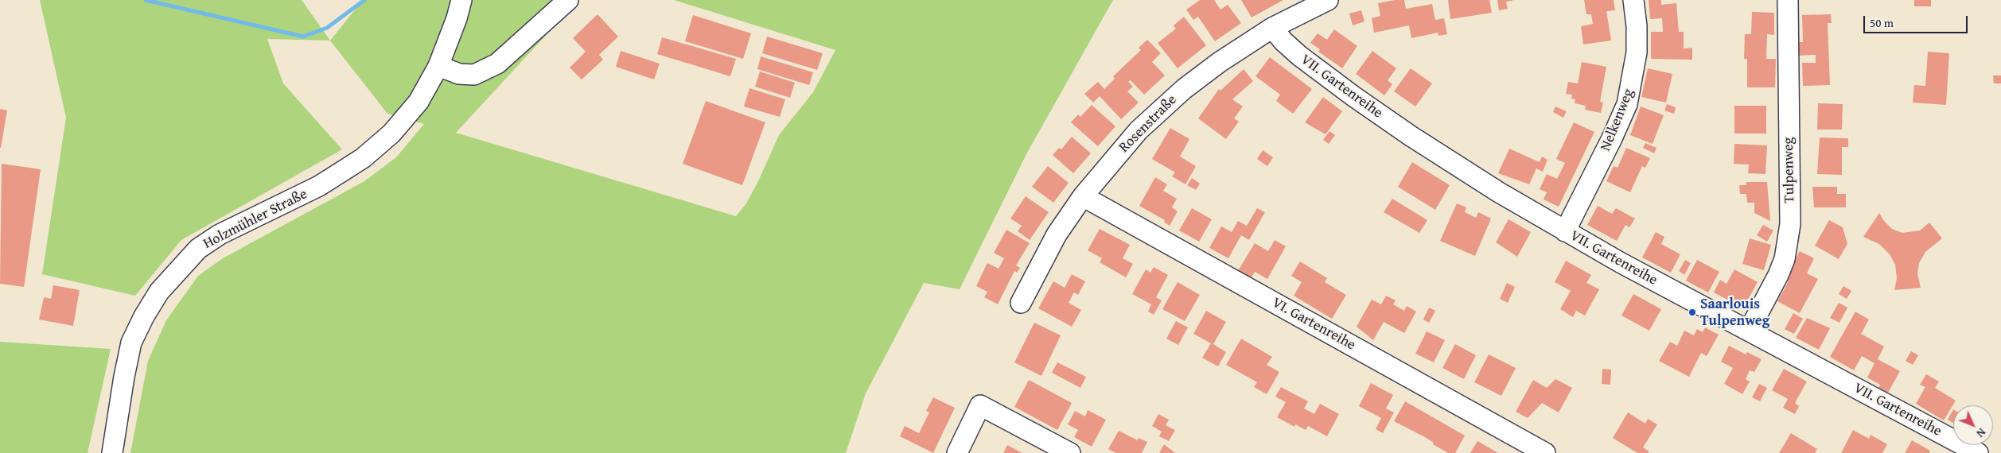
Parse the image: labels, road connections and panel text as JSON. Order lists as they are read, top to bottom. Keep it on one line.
{"streets":{"street":["VII. Gartenreihe","Nelkenweg","Rosenstraße","Tulpenweg","Holzmühler Straße","VI. Gartenreihe"]},"crossings":[["VII. Gartenreihe","Nelkenweg"],["VII. Gartenreihe","Rosenstraße"],["VII. Gartenreihe","Tulpenweg"],["Rosenstraße","VI. Gartenreihe"]],"places":["Saarlouis Tulpenweg"],"scale_bar":"50 m","north":"bottom right"}
